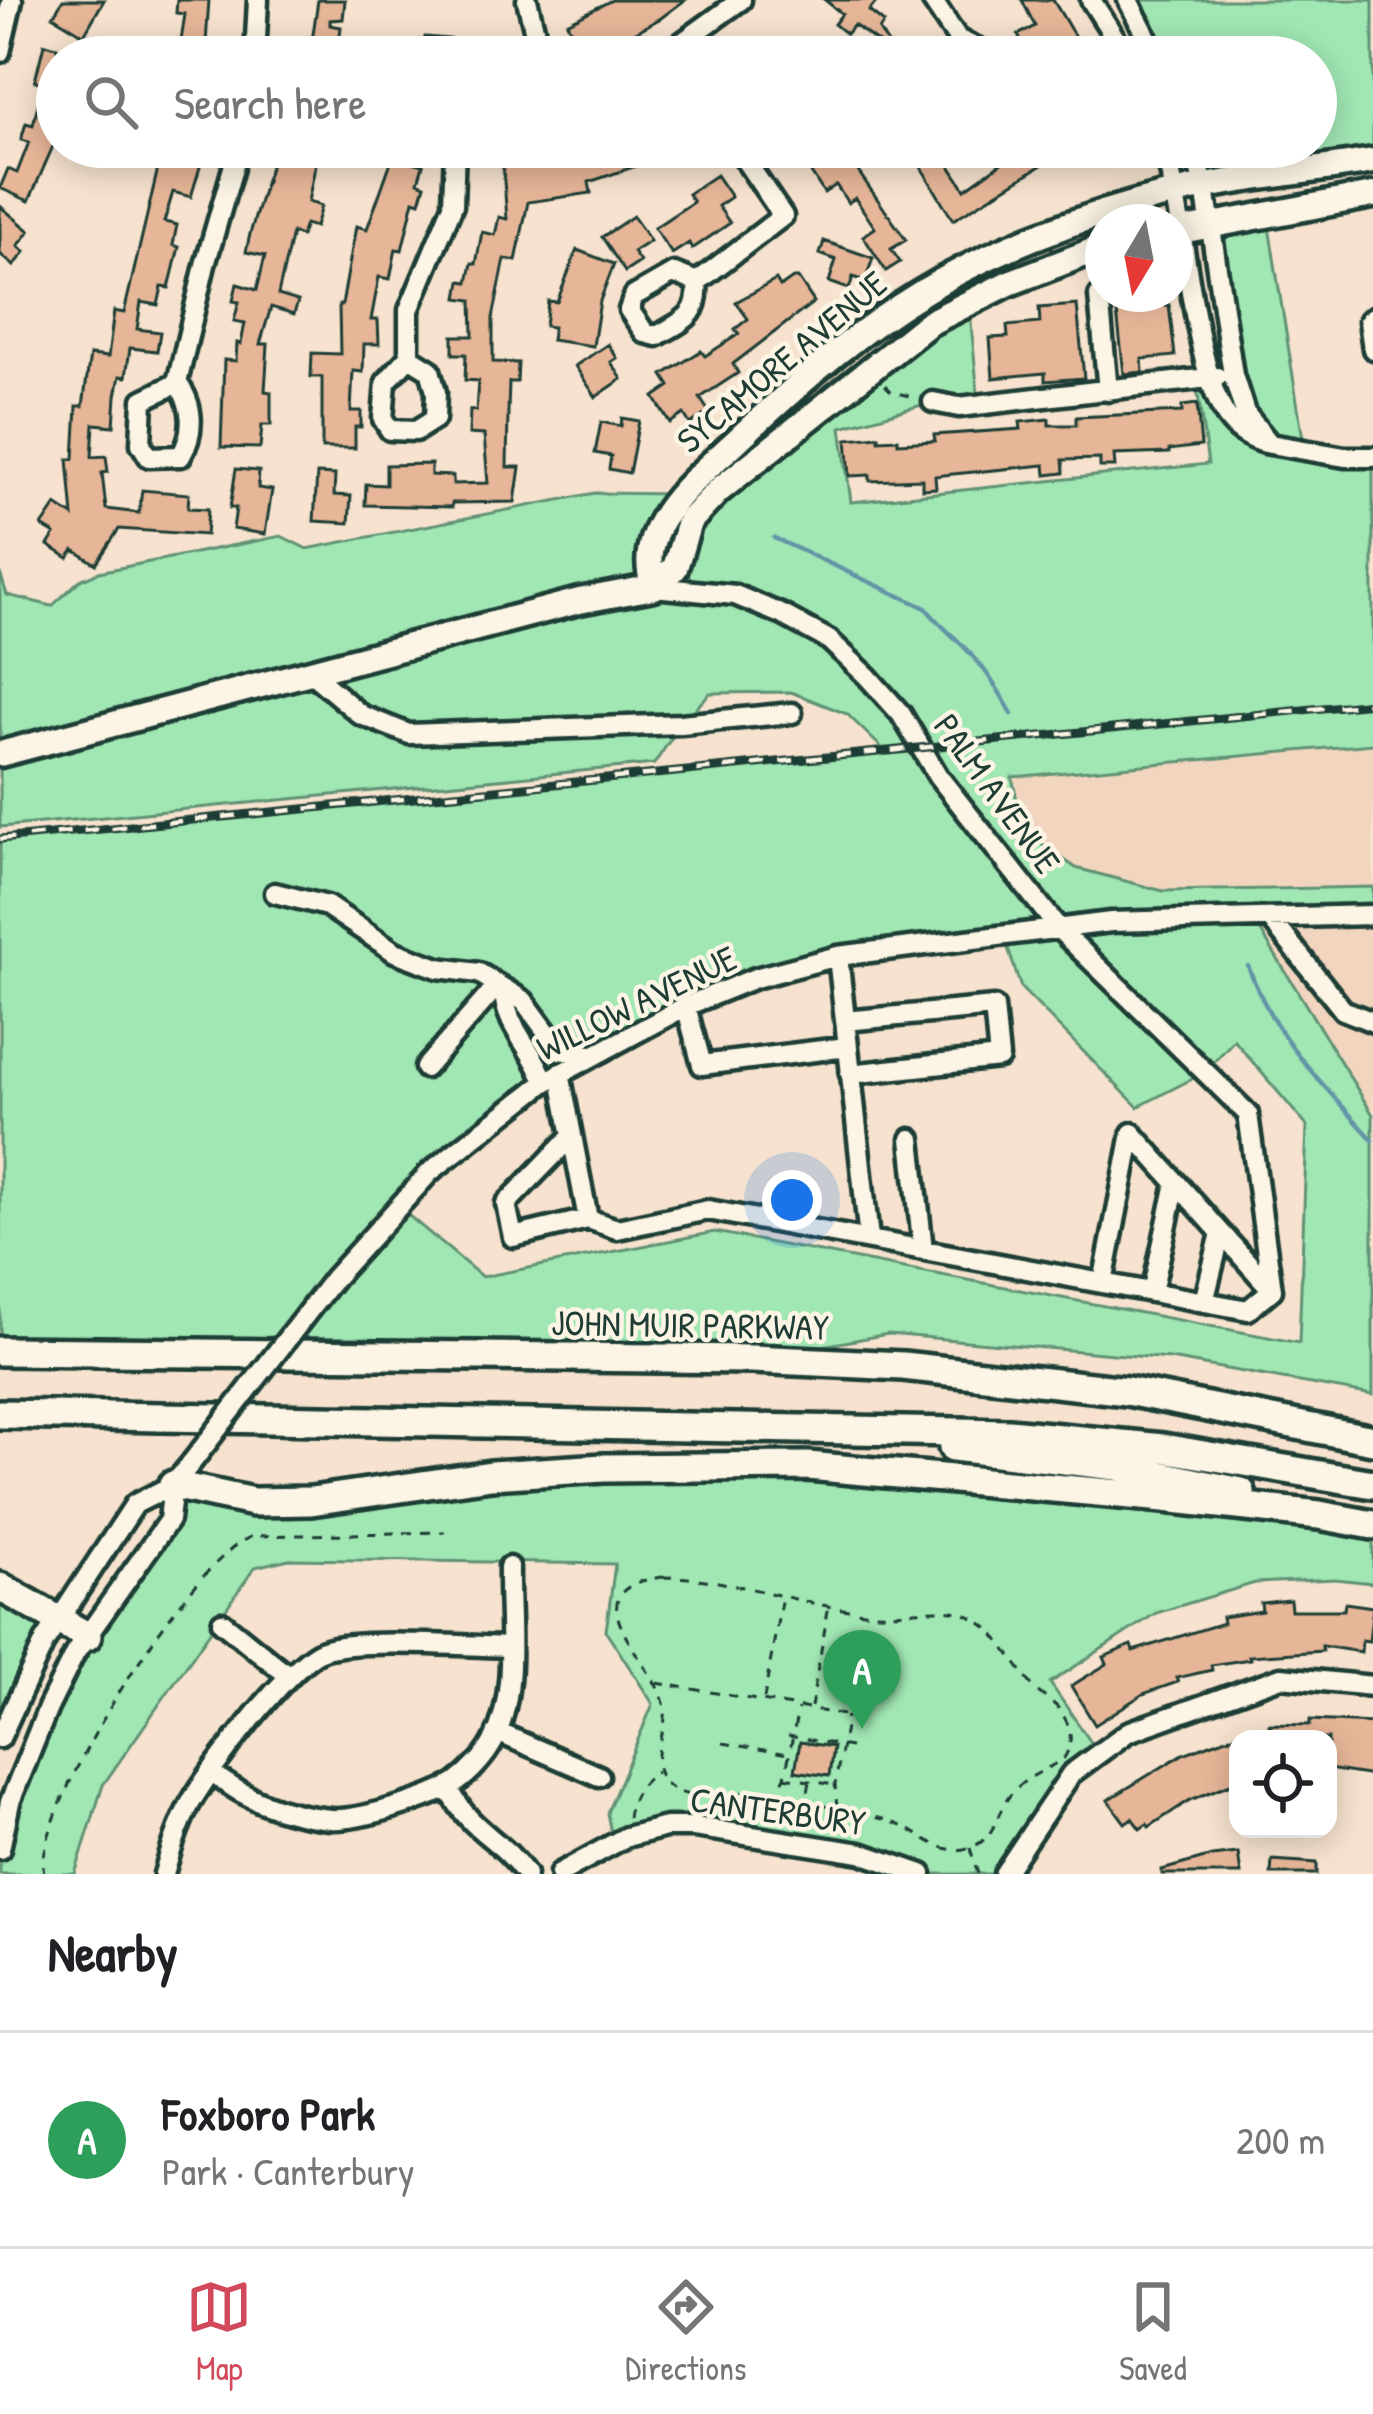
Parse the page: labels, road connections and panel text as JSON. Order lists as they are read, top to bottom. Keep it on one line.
{"streets":{"highway":["JOHN MUIR PARKWAY"],"main road":["SYCAMORE AVENUE"],"street":["PALM AVENUE","WILLOW AVENUE","CANTERBURY"]},"crossings":[["SYCAMORE AVENUE","PALM AVENUE"],["PALM AVENUE","WILLOW AVENUE"]],"north":"bottom","page":{"search":"Search here","pins":"A","heading":"Nearby","list":[{"mark":"A","name":"Foxboro Park","note":"Park · Canterbury","value":"200 m"}],"nav":["Map","Directions","Saved"]}}
